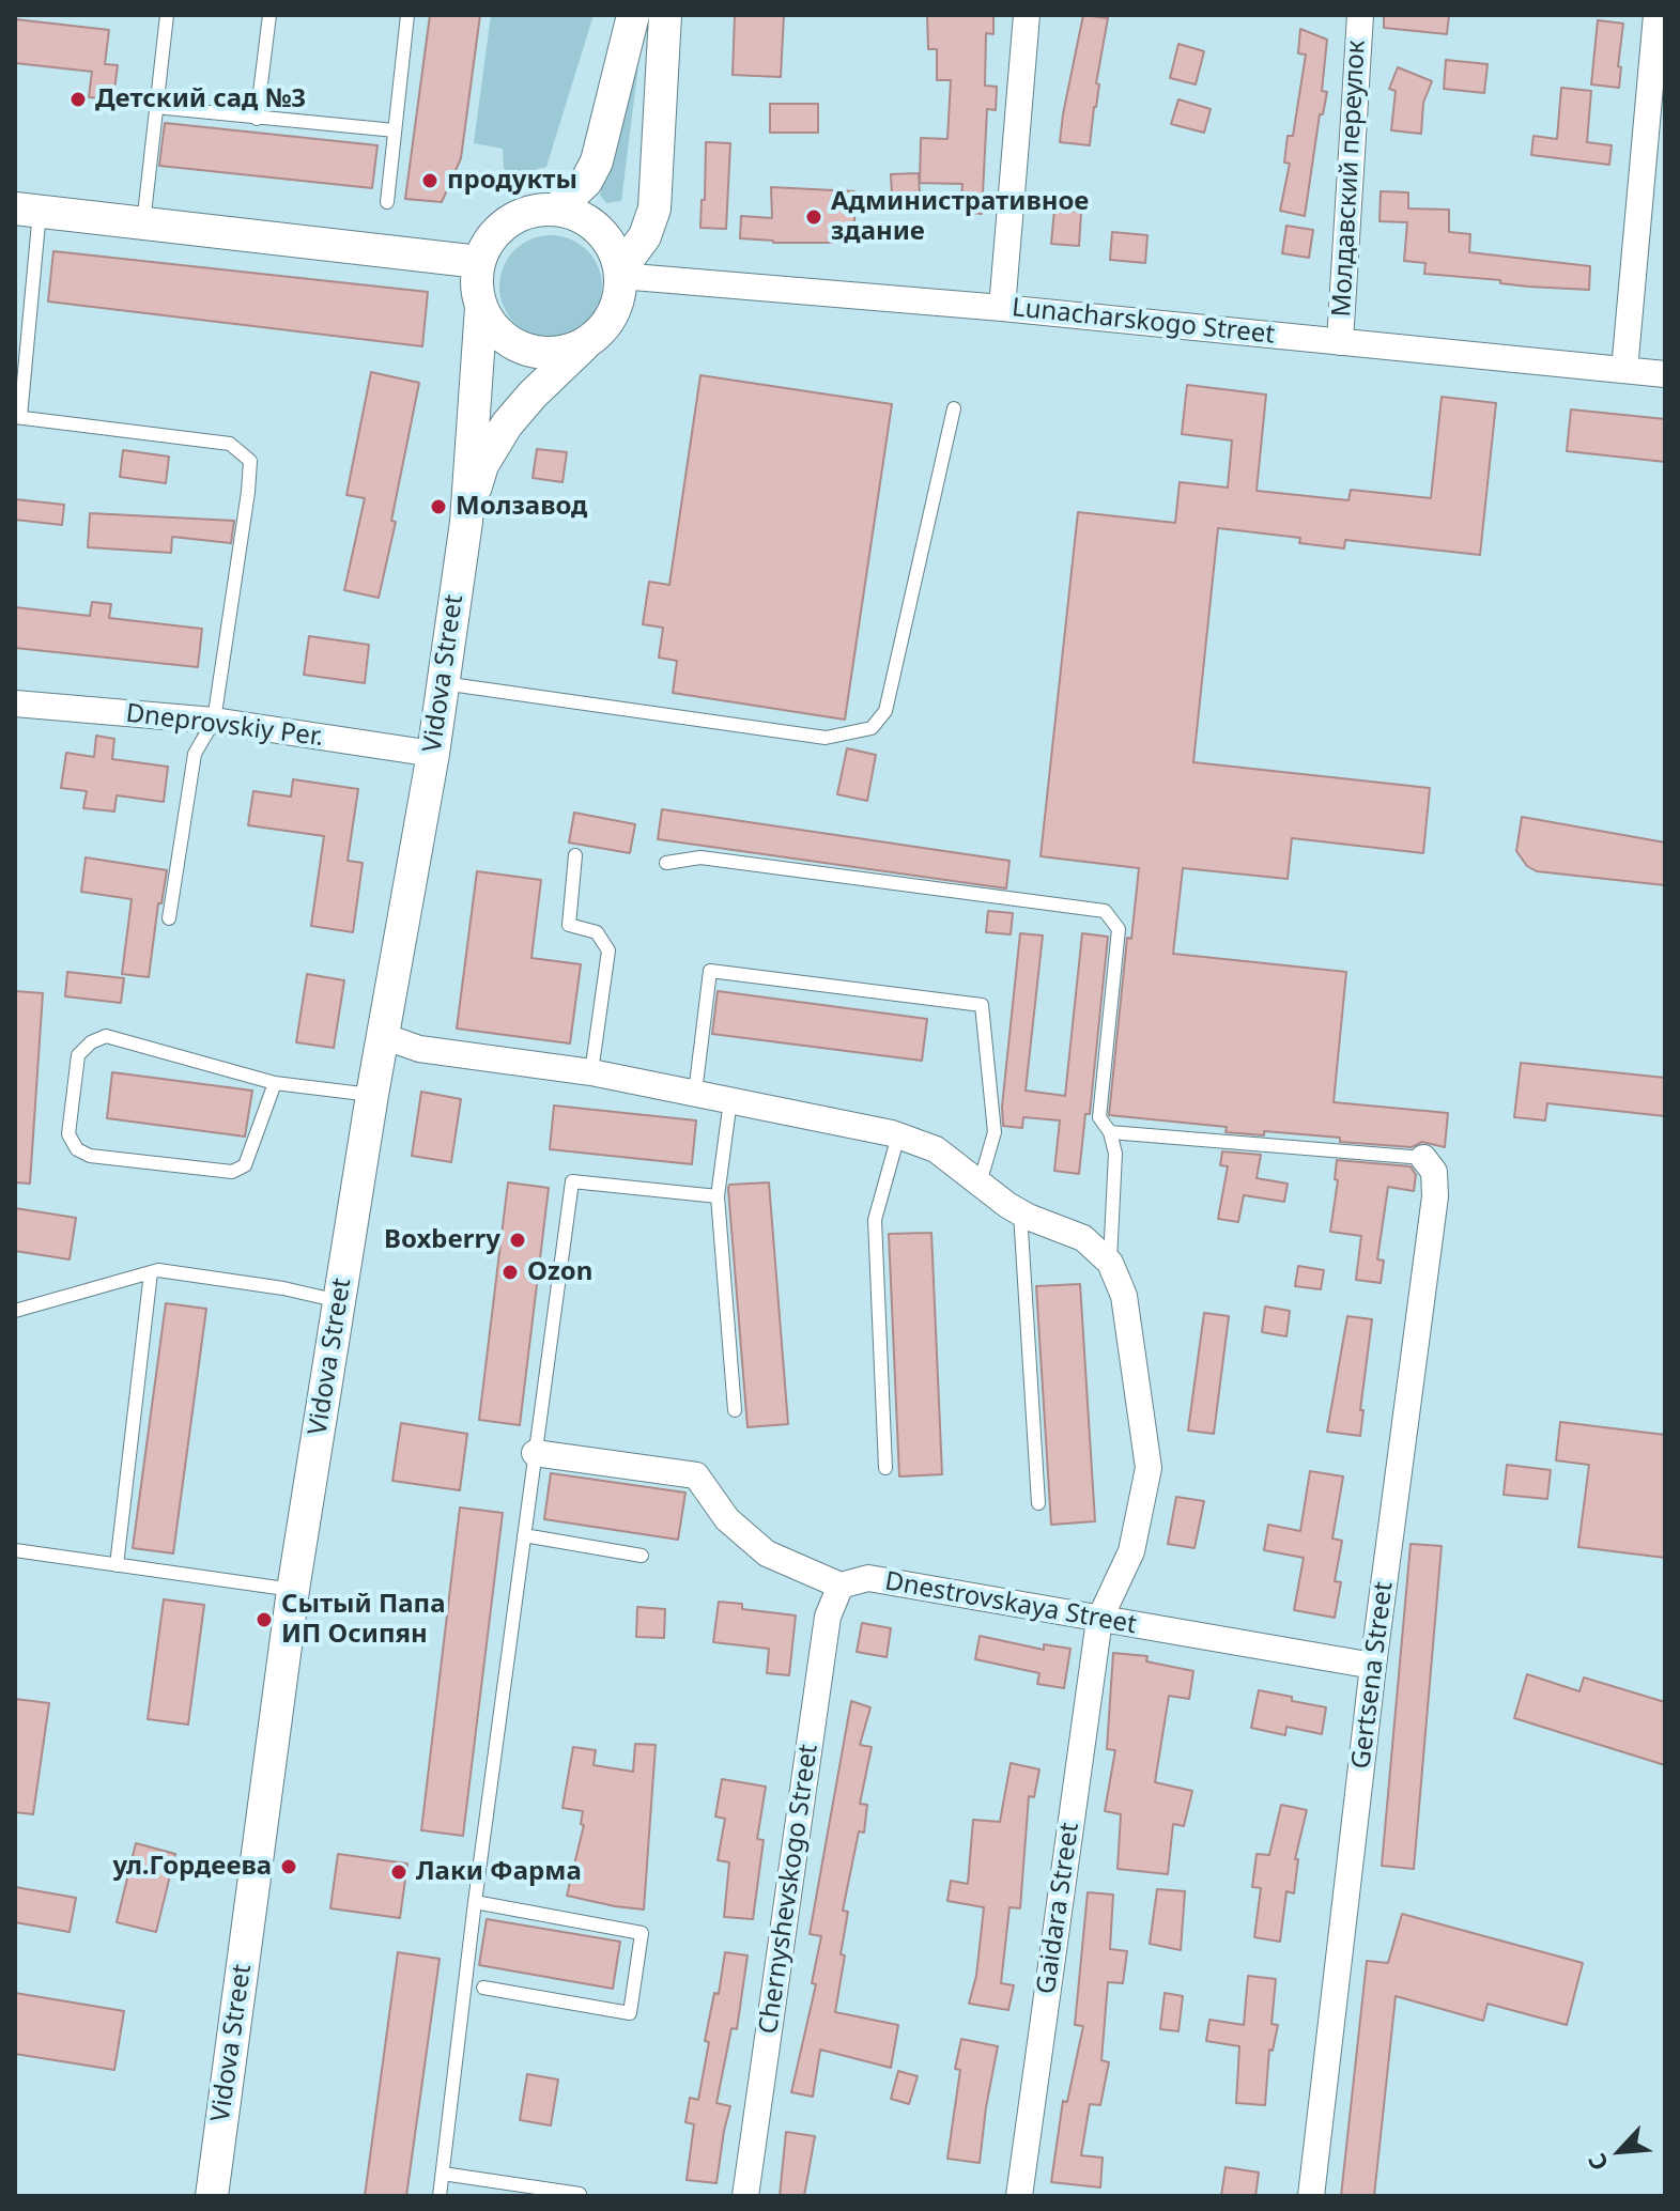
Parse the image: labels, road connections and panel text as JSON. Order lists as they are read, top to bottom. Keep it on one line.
{"streets":{"street":["Молдавский переулок","Lunacharskogo Street","Vidova Street","Dneprovskiy Per.","Dnestrovskaya Street","Gertsena Street","Chernyshevskogo Street","Gaidara Street"]},"crossings":[["Молдавский переулок","Lunacharskogo Street"],["Vidova Street","Dneprovskiy Per."],["Dnestrovskaya Street","Gertsena Street"],["Dnestrovskaya Street","Chernyshevskogo Street"],["Dnestrovskaya Street","Gaidara Street"]],"places":["Детский сад №3","продукты","Административное здание","Молзавод","Boxberry","Ozon","Сытый Папа ИП Осипян","ул.Гордеева","Лаки Фарма"],"north":"bottom left"}
